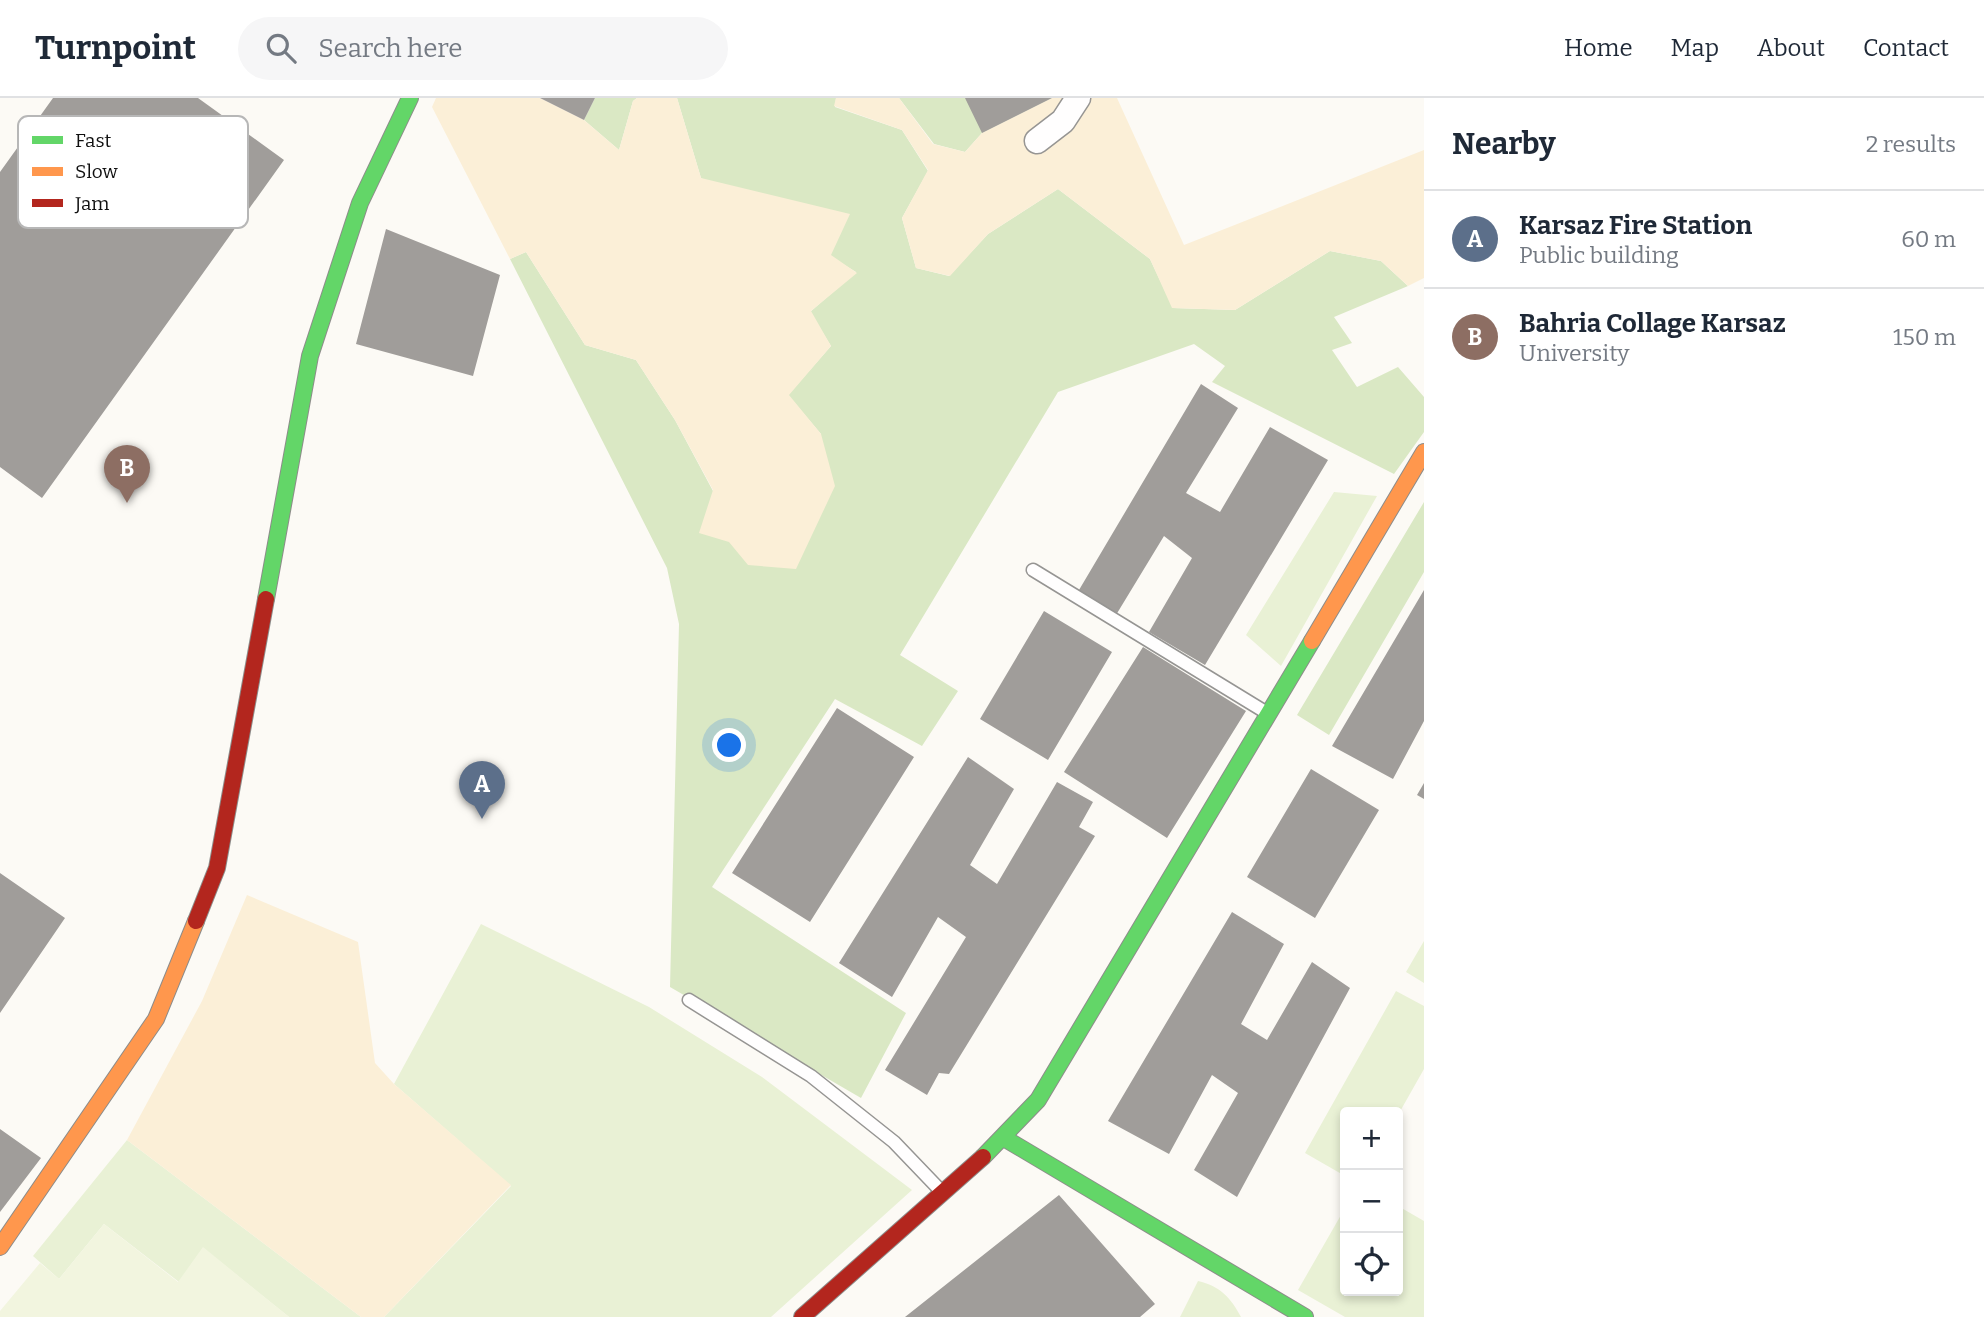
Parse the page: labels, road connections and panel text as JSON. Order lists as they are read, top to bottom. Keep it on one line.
{"legend":["Fast","Slow","Jam"],"page":{"header":"Turnpoint","search":"Search here","nav":["Home","Map","About","Contact"],"heading":["Nearby","2 results"],"list":[{"mark":"A","name":"Karsaz Fire Station","note":"Public building","value":"60 m"},{"mark":"B","name":"Bahria Collage Karsaz","note":"University","value":"150 m"}],"pins":["B","A"],"map_buttons":["+","−"]}}
